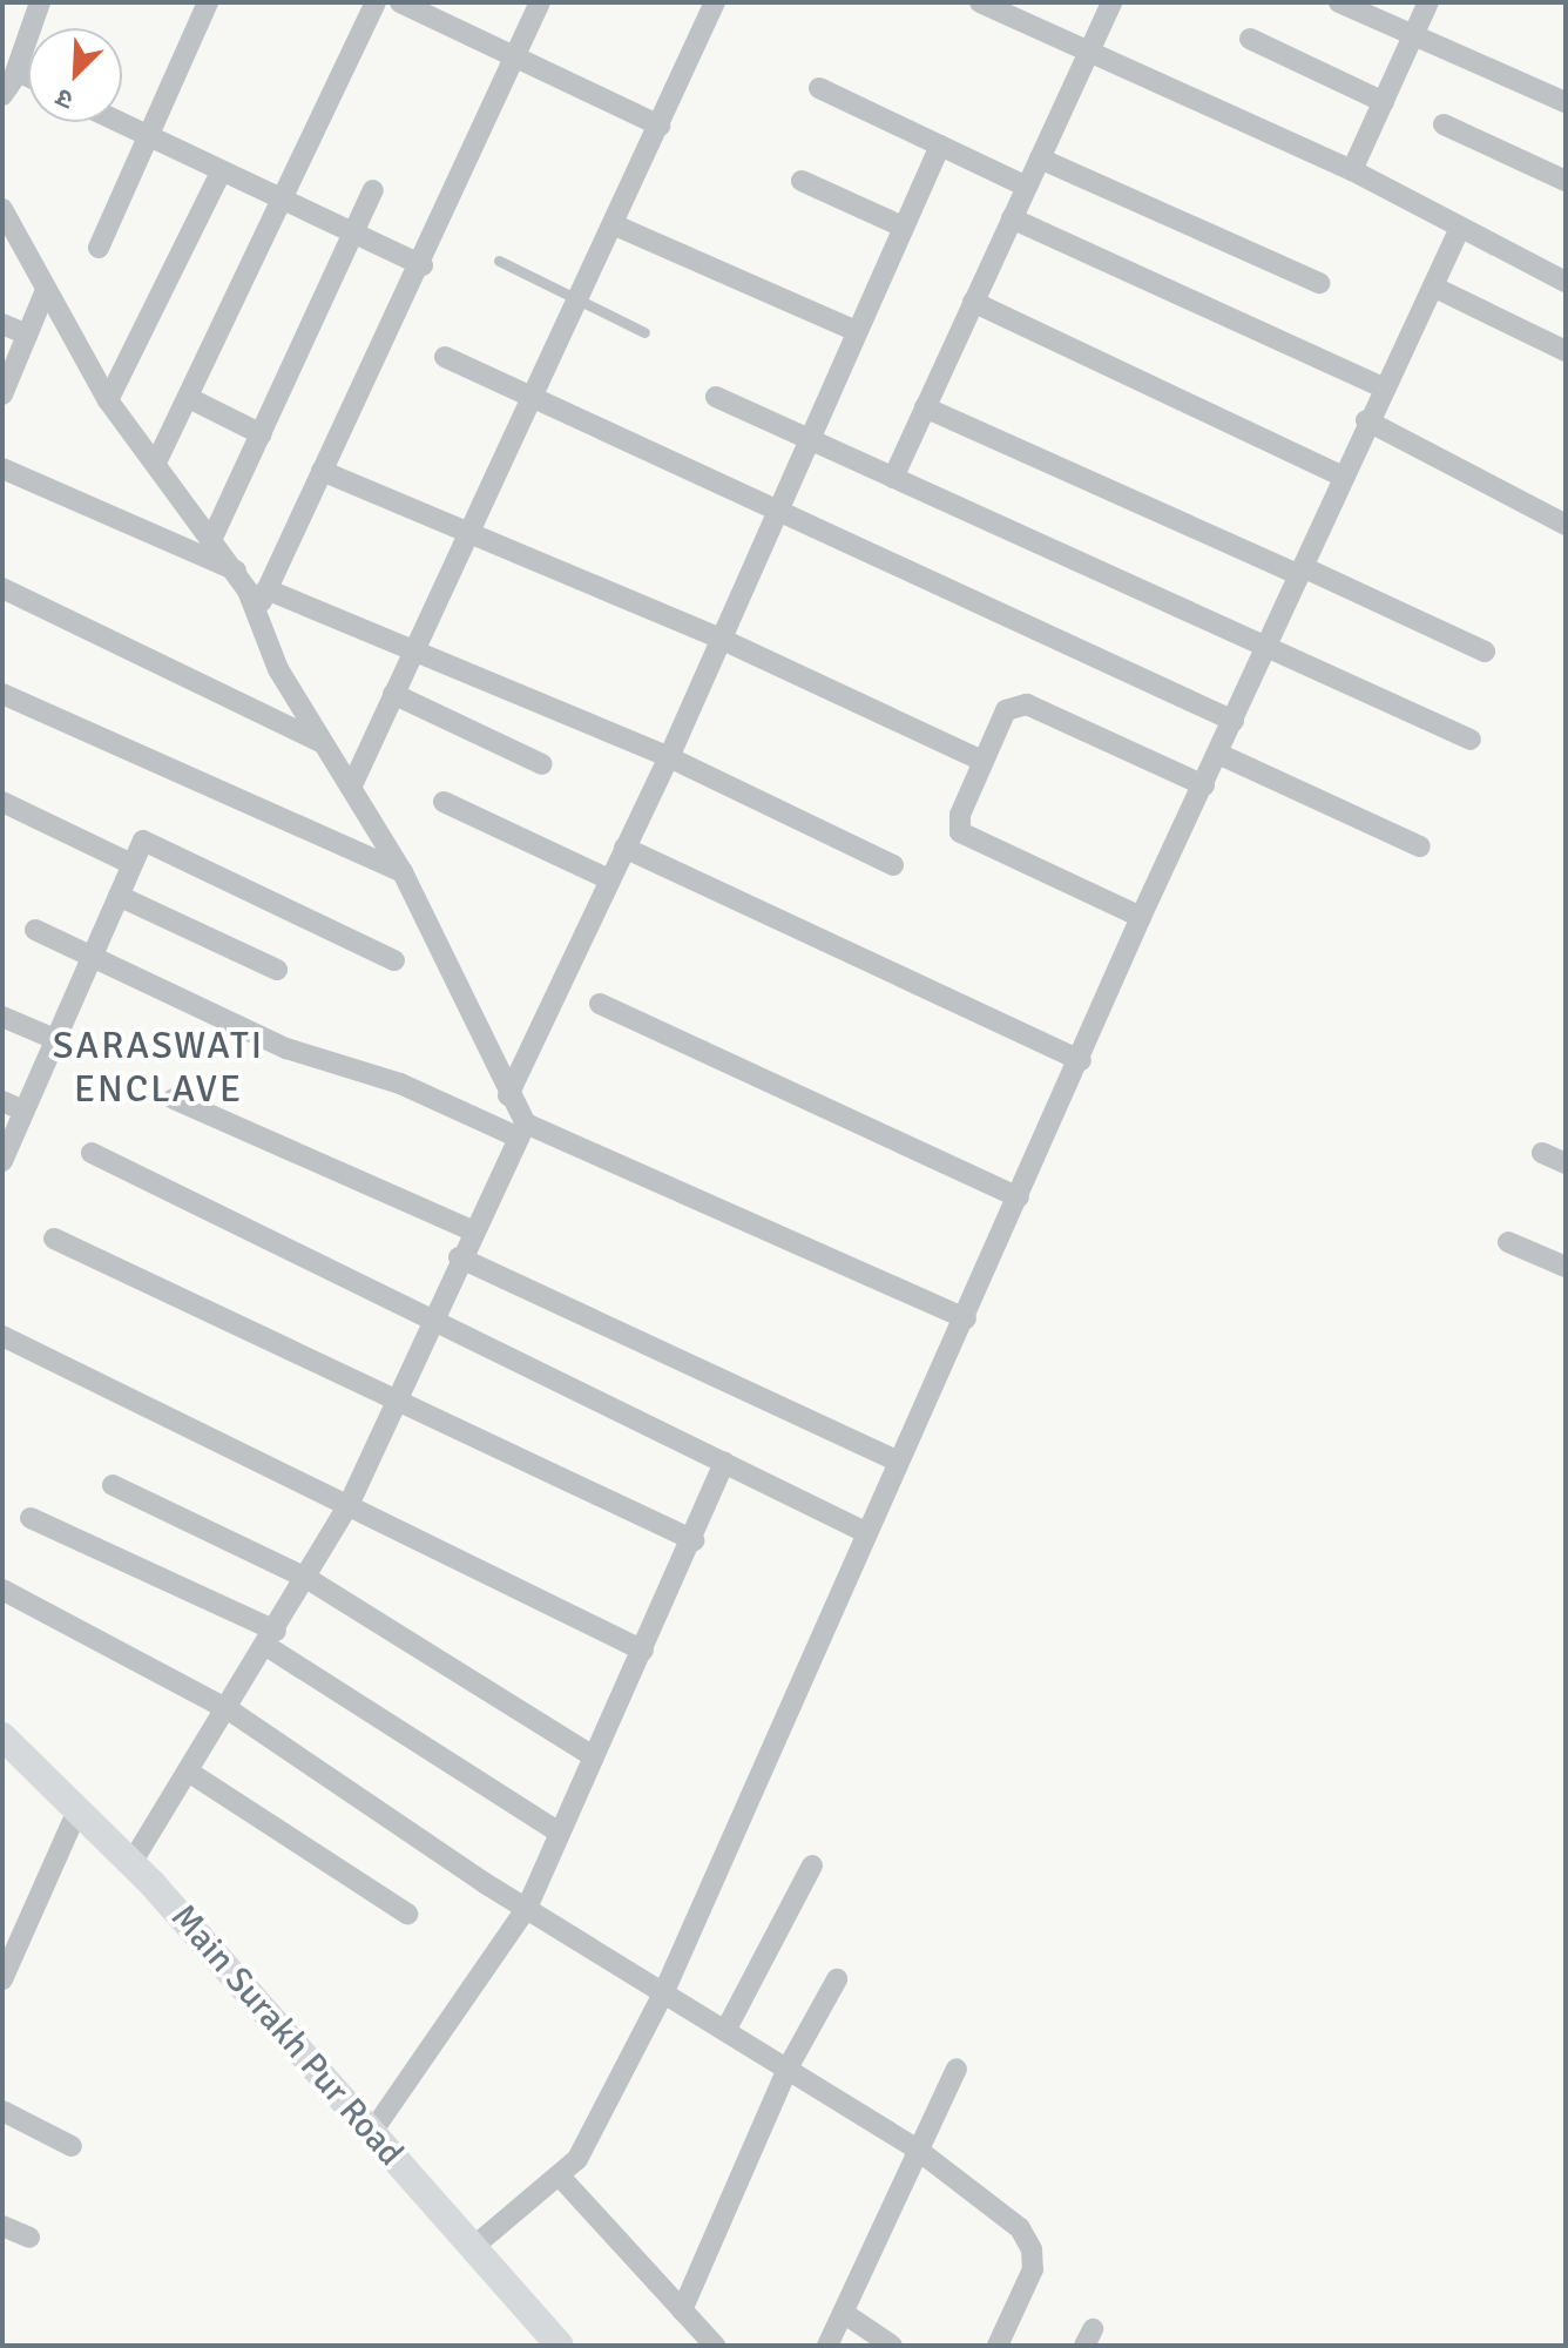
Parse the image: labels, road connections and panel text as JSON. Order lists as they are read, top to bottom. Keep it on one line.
{"streets":{"street":["Main Surakh Pur Road"]},"districts":["SARASWATI ENCLAVE"],"north":"bottom left"}
